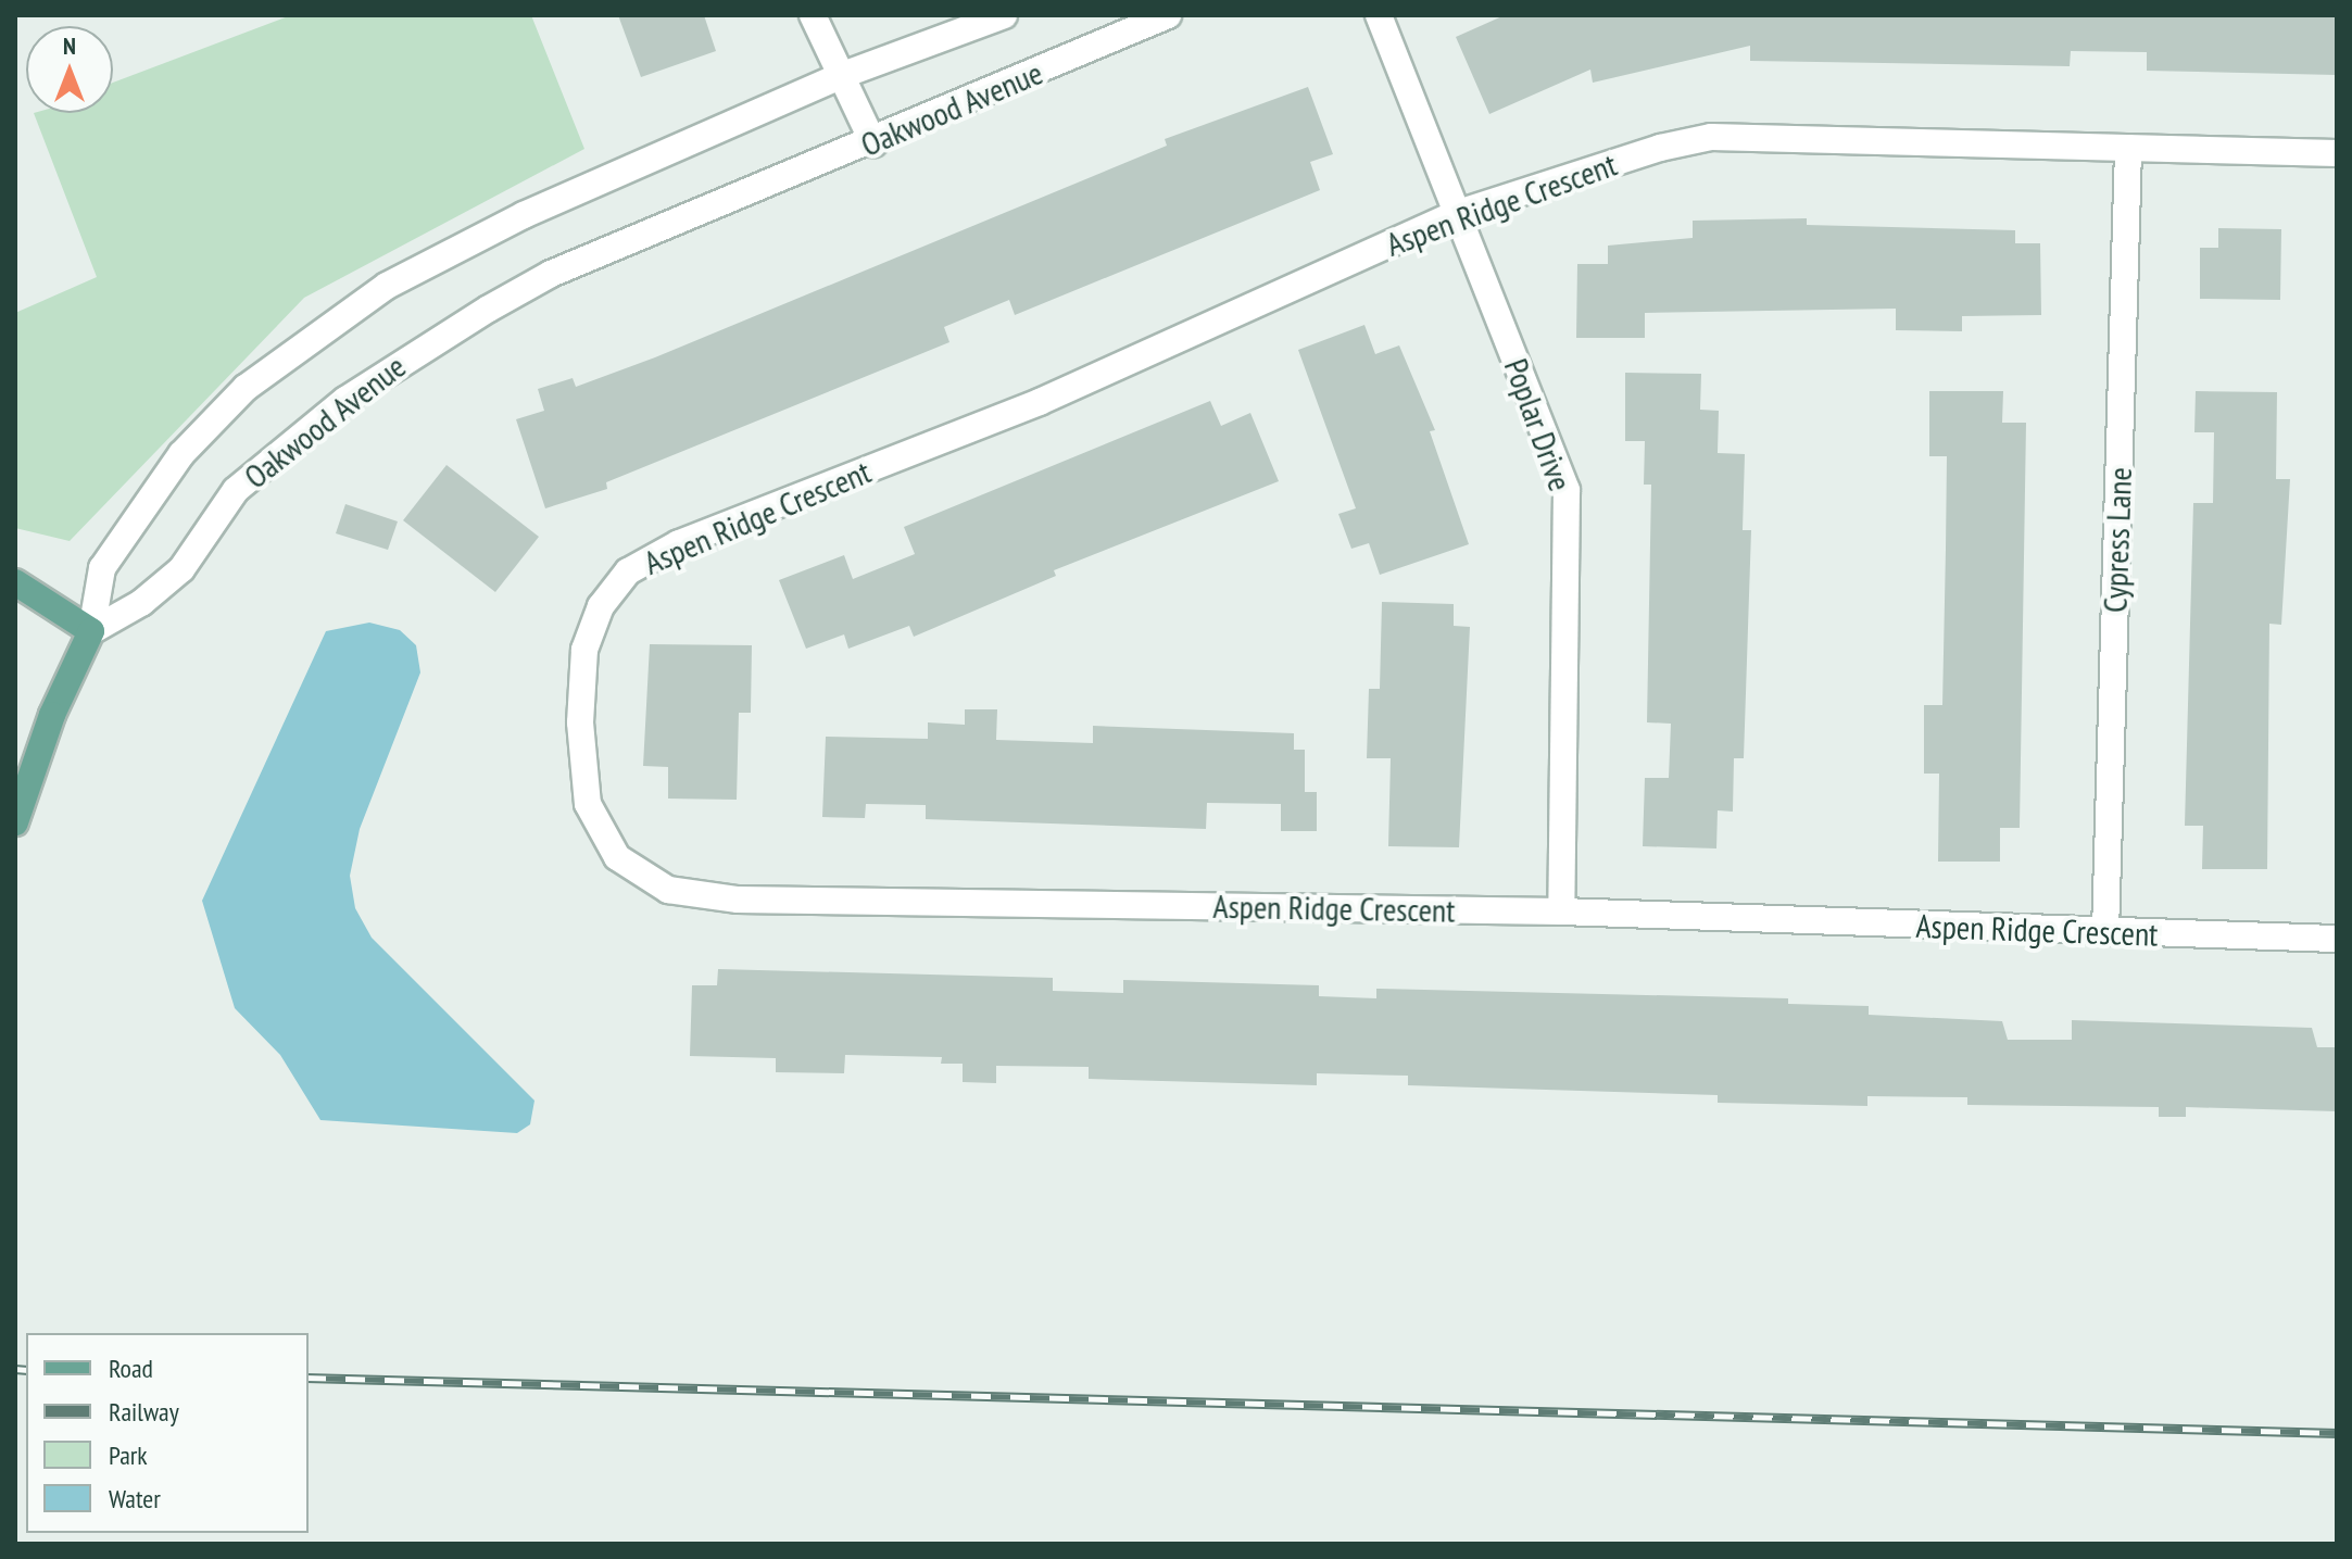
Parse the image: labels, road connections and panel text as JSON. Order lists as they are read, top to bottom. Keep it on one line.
{"streets":{"street":["Oakwood Avenue","Aspen Ridge Crescent","Poplar Drive","Cypress Lane"]},"crossings":[["Aspen Ridge Crescent","Poplar Drive"],["Aspen Ridge Crescent","Cypress Lane"]],"legend":["Road","Railway","Park","Water"],"north":"top"}
